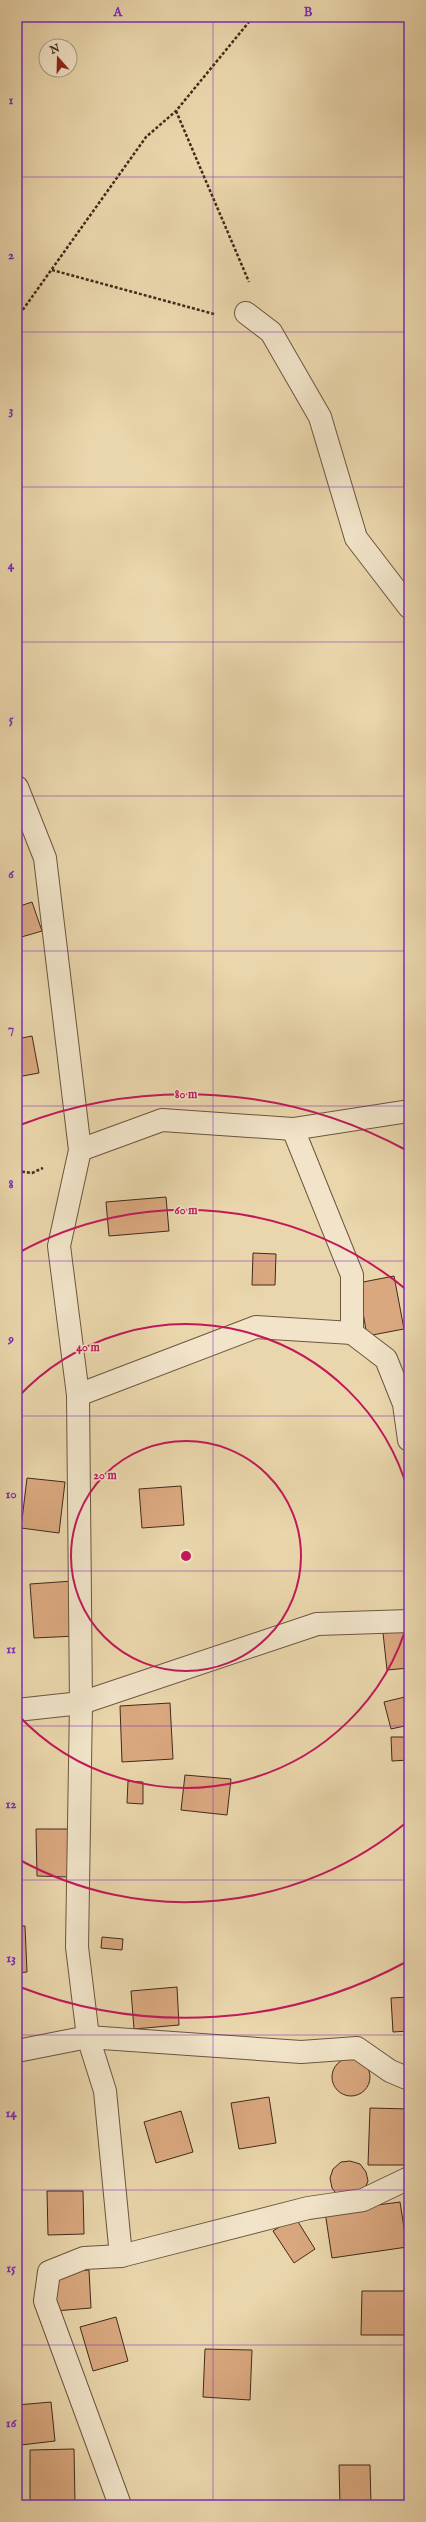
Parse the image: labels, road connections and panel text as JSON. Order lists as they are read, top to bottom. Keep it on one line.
{"north":"top","grid":{"columns":["A","B"],"rows":["1","2","3","4","5","6","7","8","9","10","11","12","13","14","15","16"]},"rings":["80 m","60 m","40 m","20 m"]}
